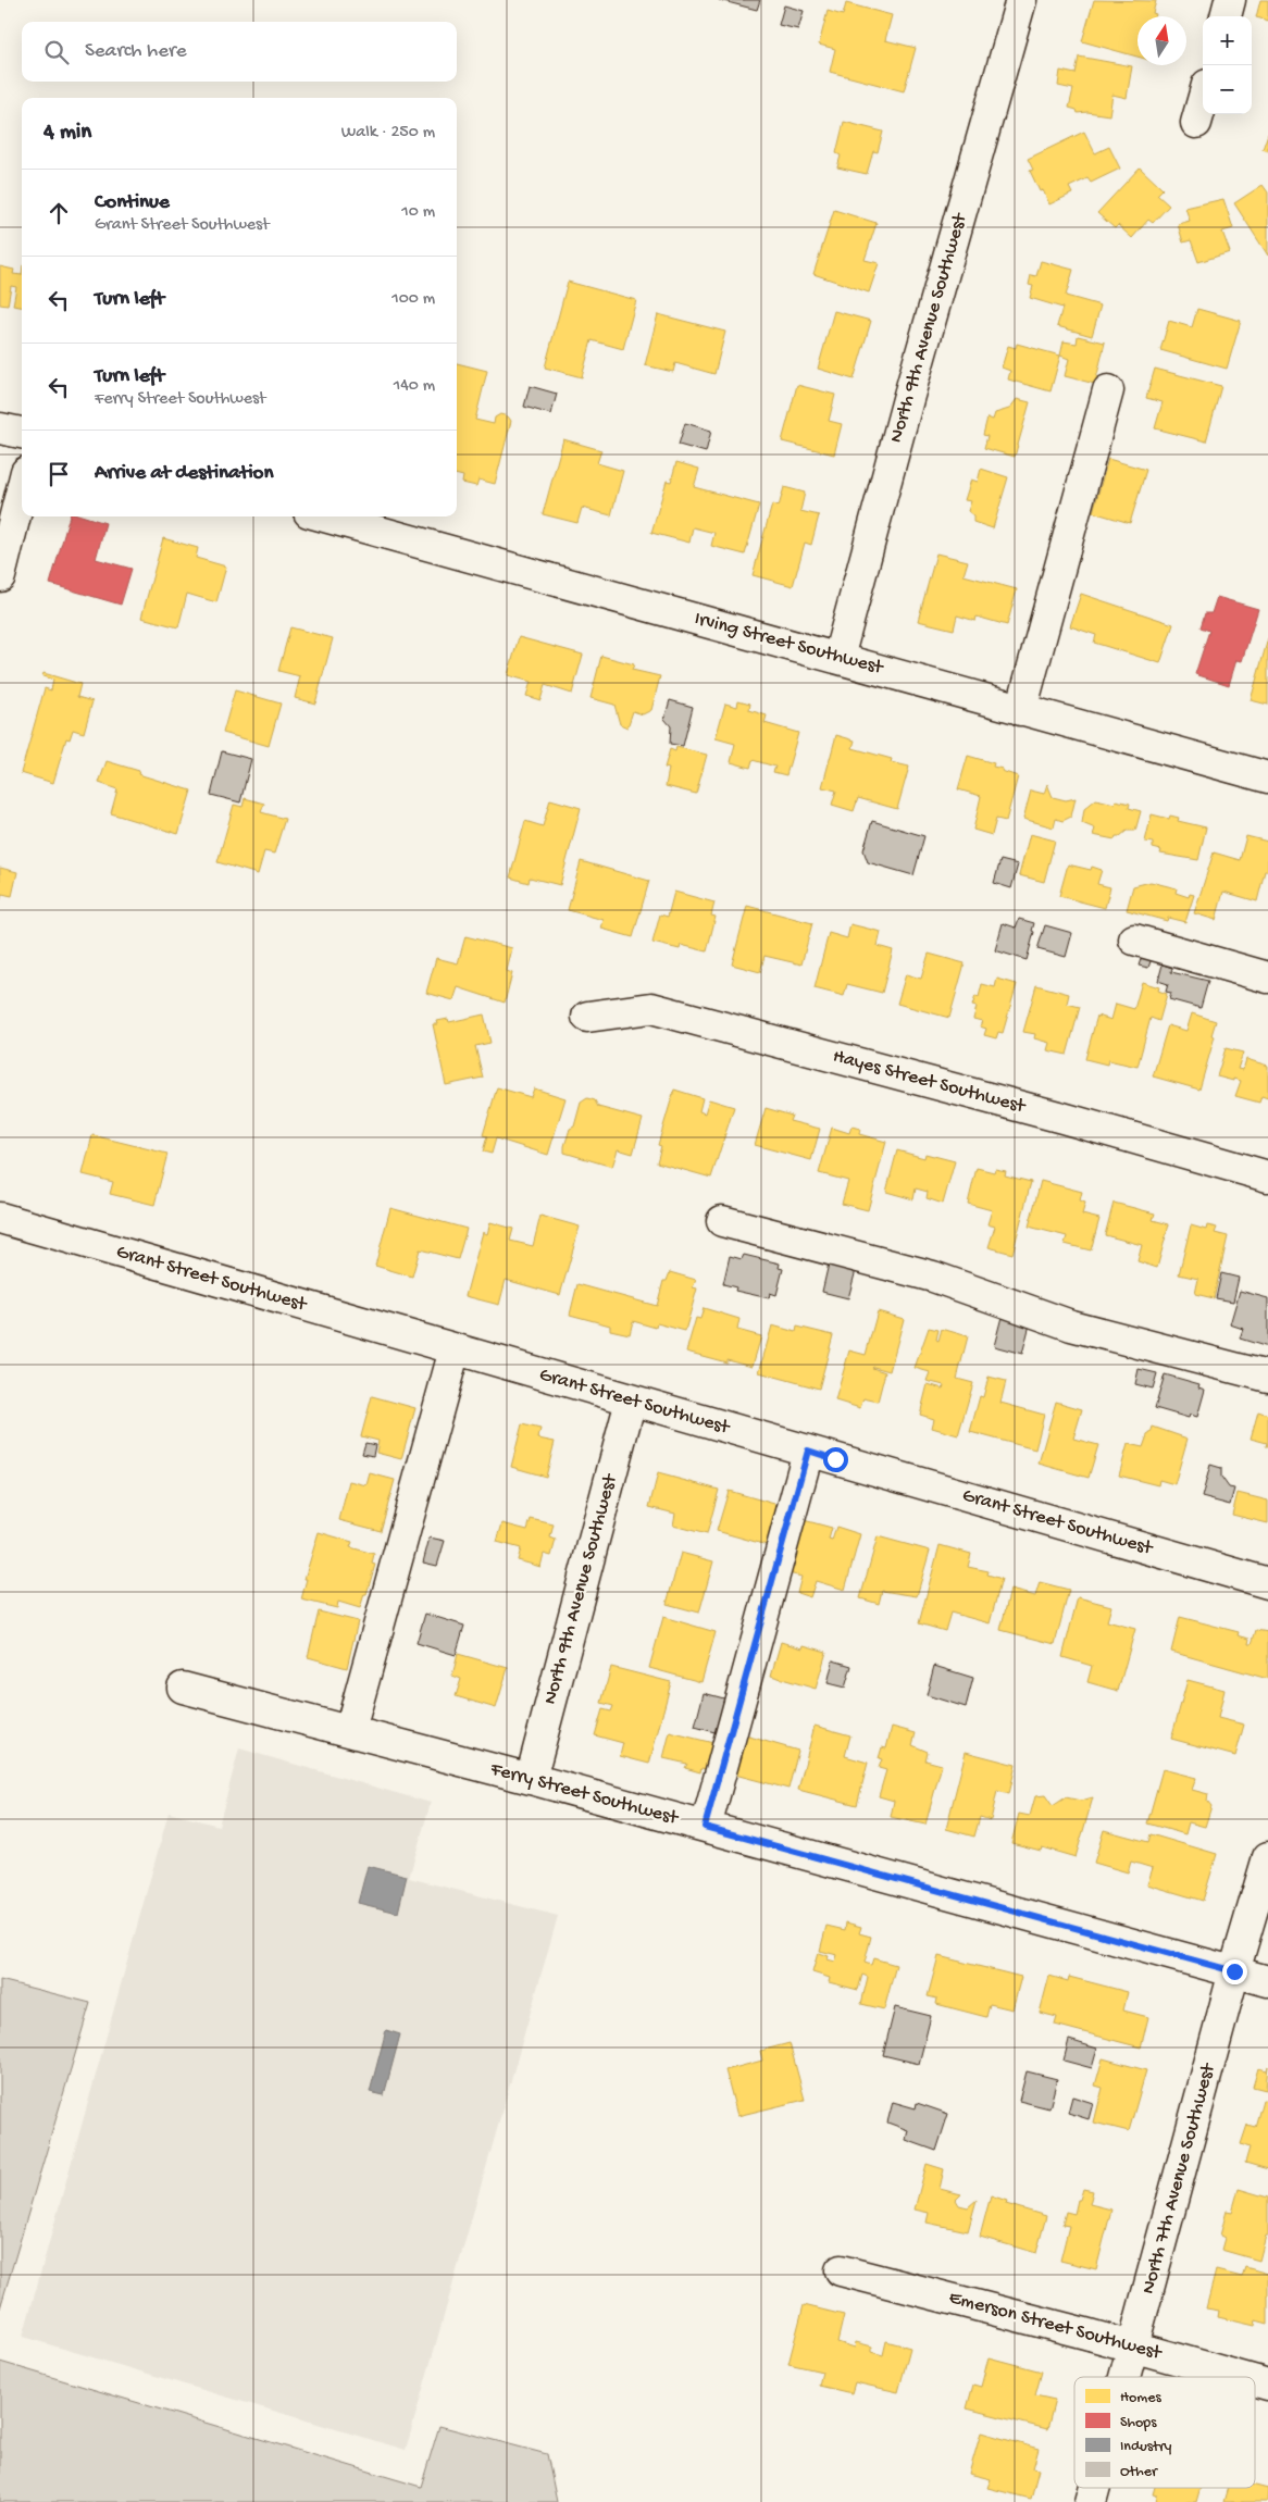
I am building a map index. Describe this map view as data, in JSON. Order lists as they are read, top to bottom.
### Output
{
  "streets": {
    "street": [
      "North 9th Avenue Southwest",
      "Irving Street Southwest",
      "Hayes Street Southwest",
      "Grant Street Southwest",
      "Ferry Street Southwest",
      "North 7th Avenue Southwest",
      "Emerson Street Southwest"
    ]
  },
  "crossings": [
    ["North 9th Avenue Southwest", "Irving Street Southwest"],
    ["North 9th Avenue Southwest", "Grant Street Southwest"],
    ["North 9th Avenue Southwest", "Ferry Street Southwest"],
    ["Ferry Street Southwest", "North 7th Avenue Southwest"],
    ["North 7th Avenue Southwest", "Emerson Street Southwest"]
  ],
  "legend": [
    "Homes",
    "Shops",
    "Industry",
    "Other"
  ],
  "north": "top",
  "page": {
    "map_buttons": ["+", "−"],
    "search": "Search here",
    "heading": ["4 min", "Walk · 250 m"],
    "list": [
      ["Continue", "Grant Street Southwest", "10 m"],
      ["Turn left", "100 m"],
      ["Turn left", "Ferry Street Southwest", "140 m"],
      "Arrive at destination"
    ]
  }
}
